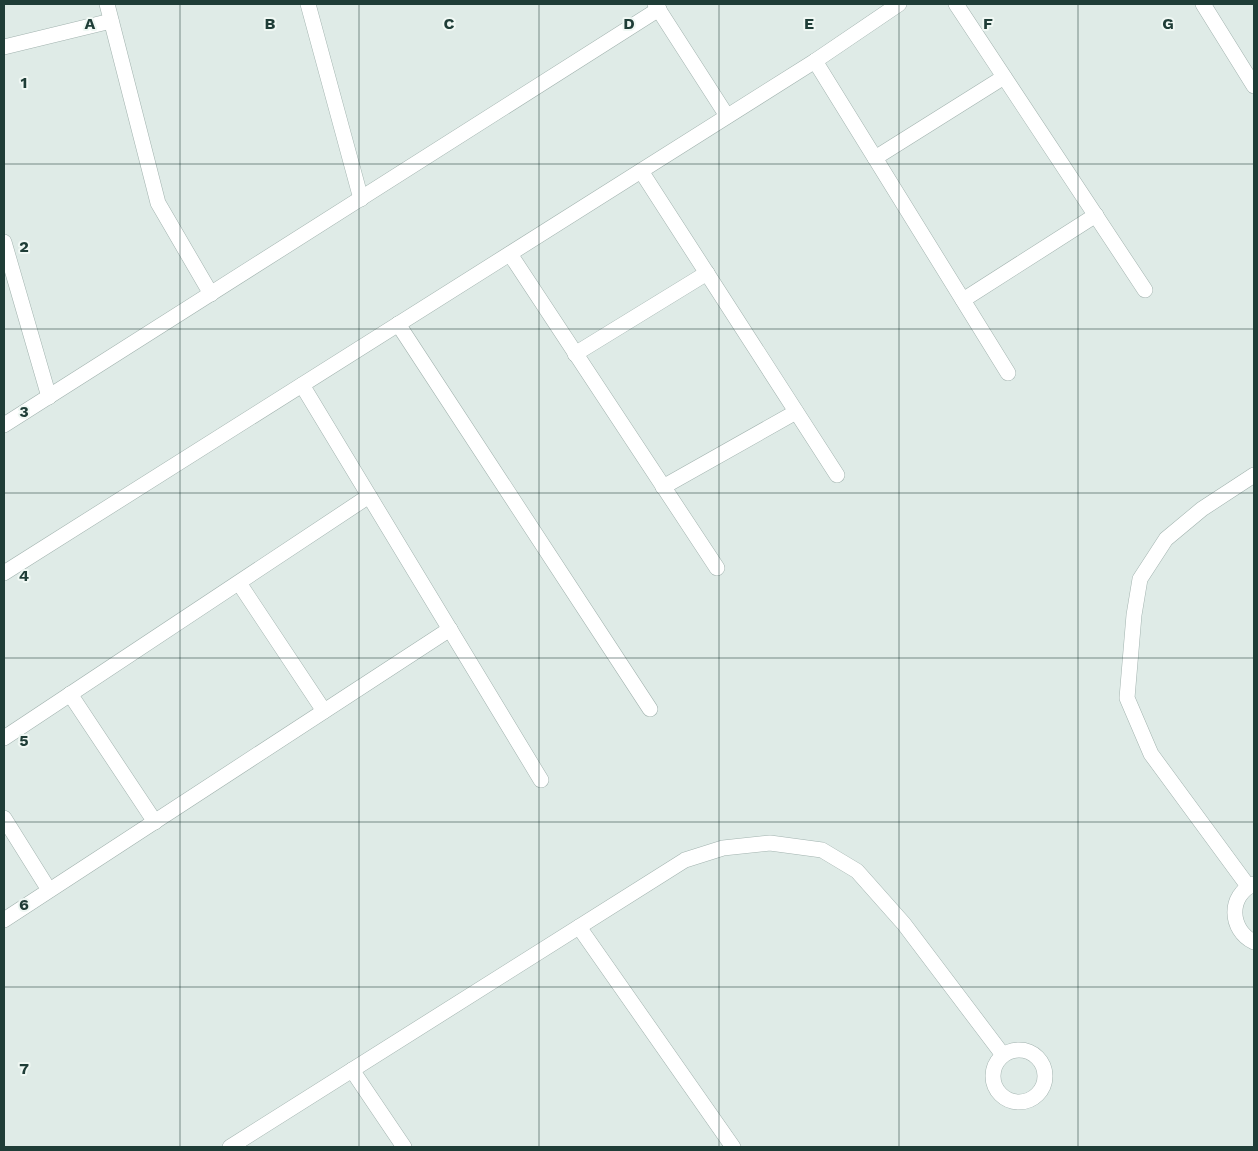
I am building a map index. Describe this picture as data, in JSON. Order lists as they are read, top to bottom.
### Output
{
  "grid": {
    "columns": [
      "A",
      "B",
      "C",
      "D",
      "E",
      "F",
      "G"
    ],
    "rows": [
      "1",
      "2",
      "3",
      "4",
      "5",
      "6",
      "7"
    ]
  }
}
